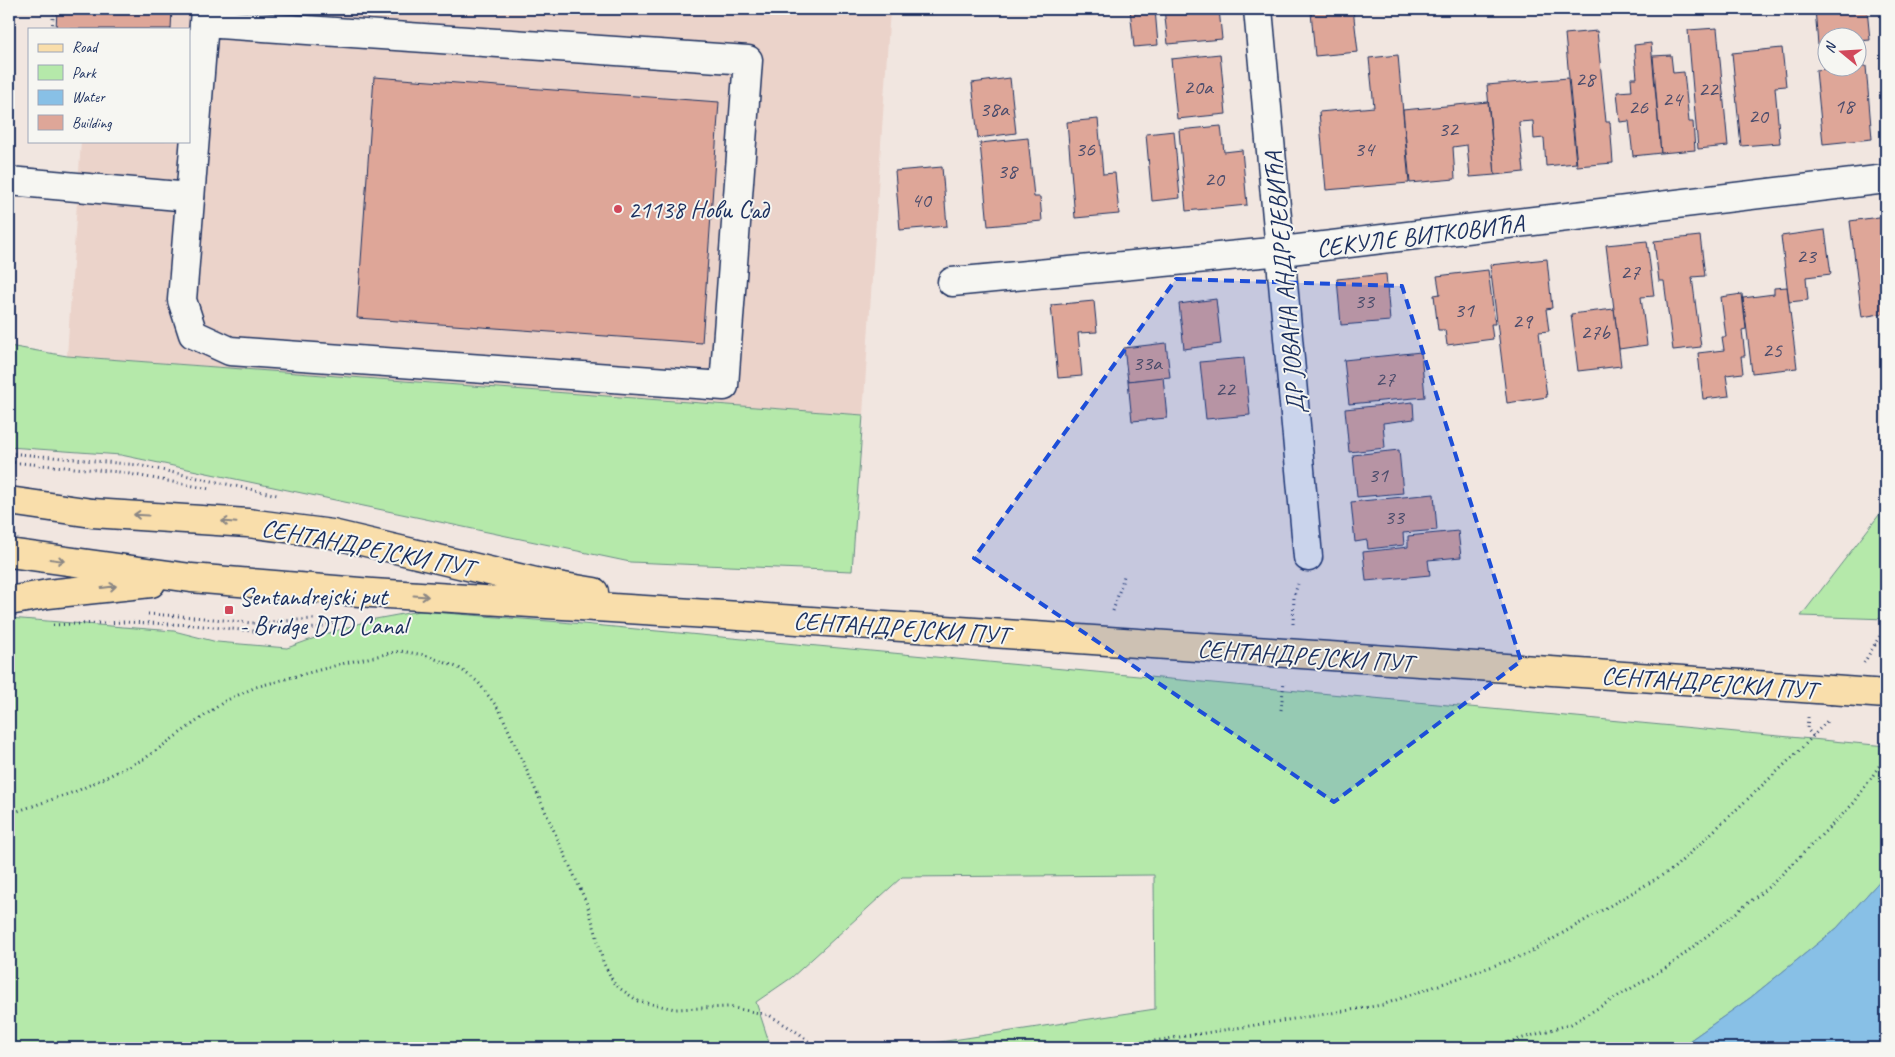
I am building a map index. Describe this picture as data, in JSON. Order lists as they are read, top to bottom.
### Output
{
  "streets": {
    "main road": ["СЕНТАНДРЕЈСКИ ПУТ"],
    "street": ["СЕКУЛЕ ВИТКОВИЋА", "ДР ЈОВАНА АНДРЕЈЕВИЋА"]
  },
  "crossings": [
    ["СЕКУЛЕ ВИТКОВИЋА", "ДР ЈОВАНА АНДРЕЈЕВИЋА"]
  ],
  "places": {
    "other": ["21138 Нови Сад"],
    "transit": ["Sentandrejski put - Bridge DTD Canal"]
  },
  "house_numbers": [
    "28",
    "20a",
    "22",
    "24",
    "18",
    "26",
    "38a",
    "20",
    "32",
    "36",
    "34",
    "38",
    "20",
    "40",
    "23",
    "27",
    "33",
    "31",
    "29",
    "27b",
    "25",
    "33a",
    "27",
    "22",
    "31",
    "33"
  ],
  "legend": [
    "Road",
    "Park",
    "Water",
    "Building"
  ],
  "north": "left"
}
